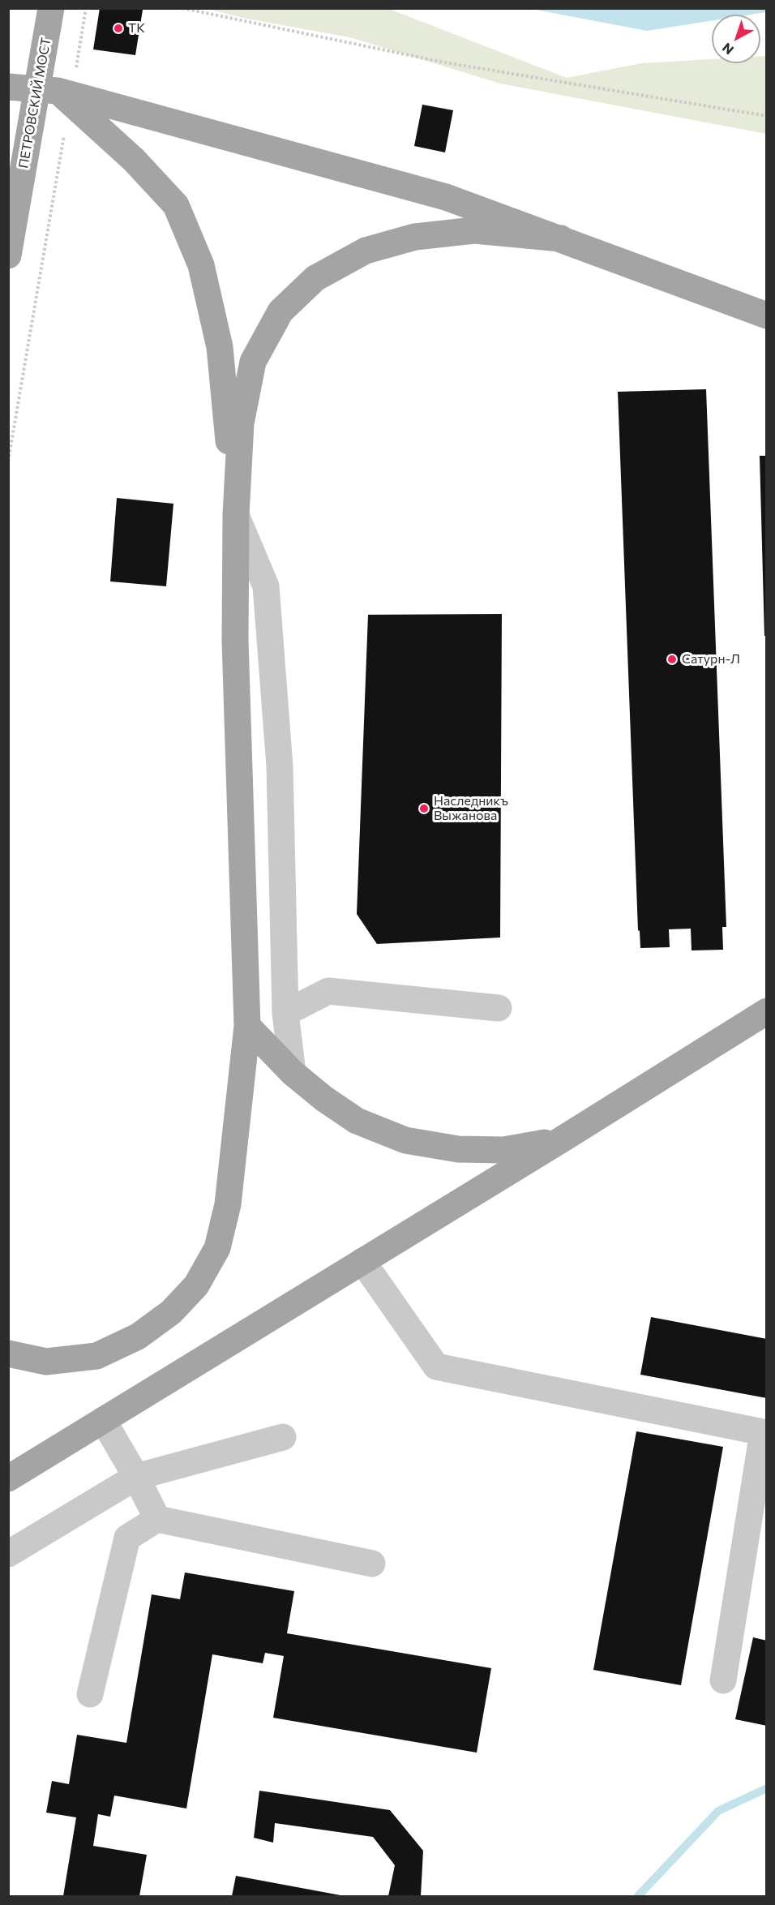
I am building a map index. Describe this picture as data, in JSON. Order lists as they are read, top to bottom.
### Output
{
  "streets": {
    "main road": ["ПЕТРОВСКИЙ МОСТ"]
  },
  "places": ["ТК", "Сатурн-Л", "Наследникъ Выжанова"],
  "north": "bottom left"
}
